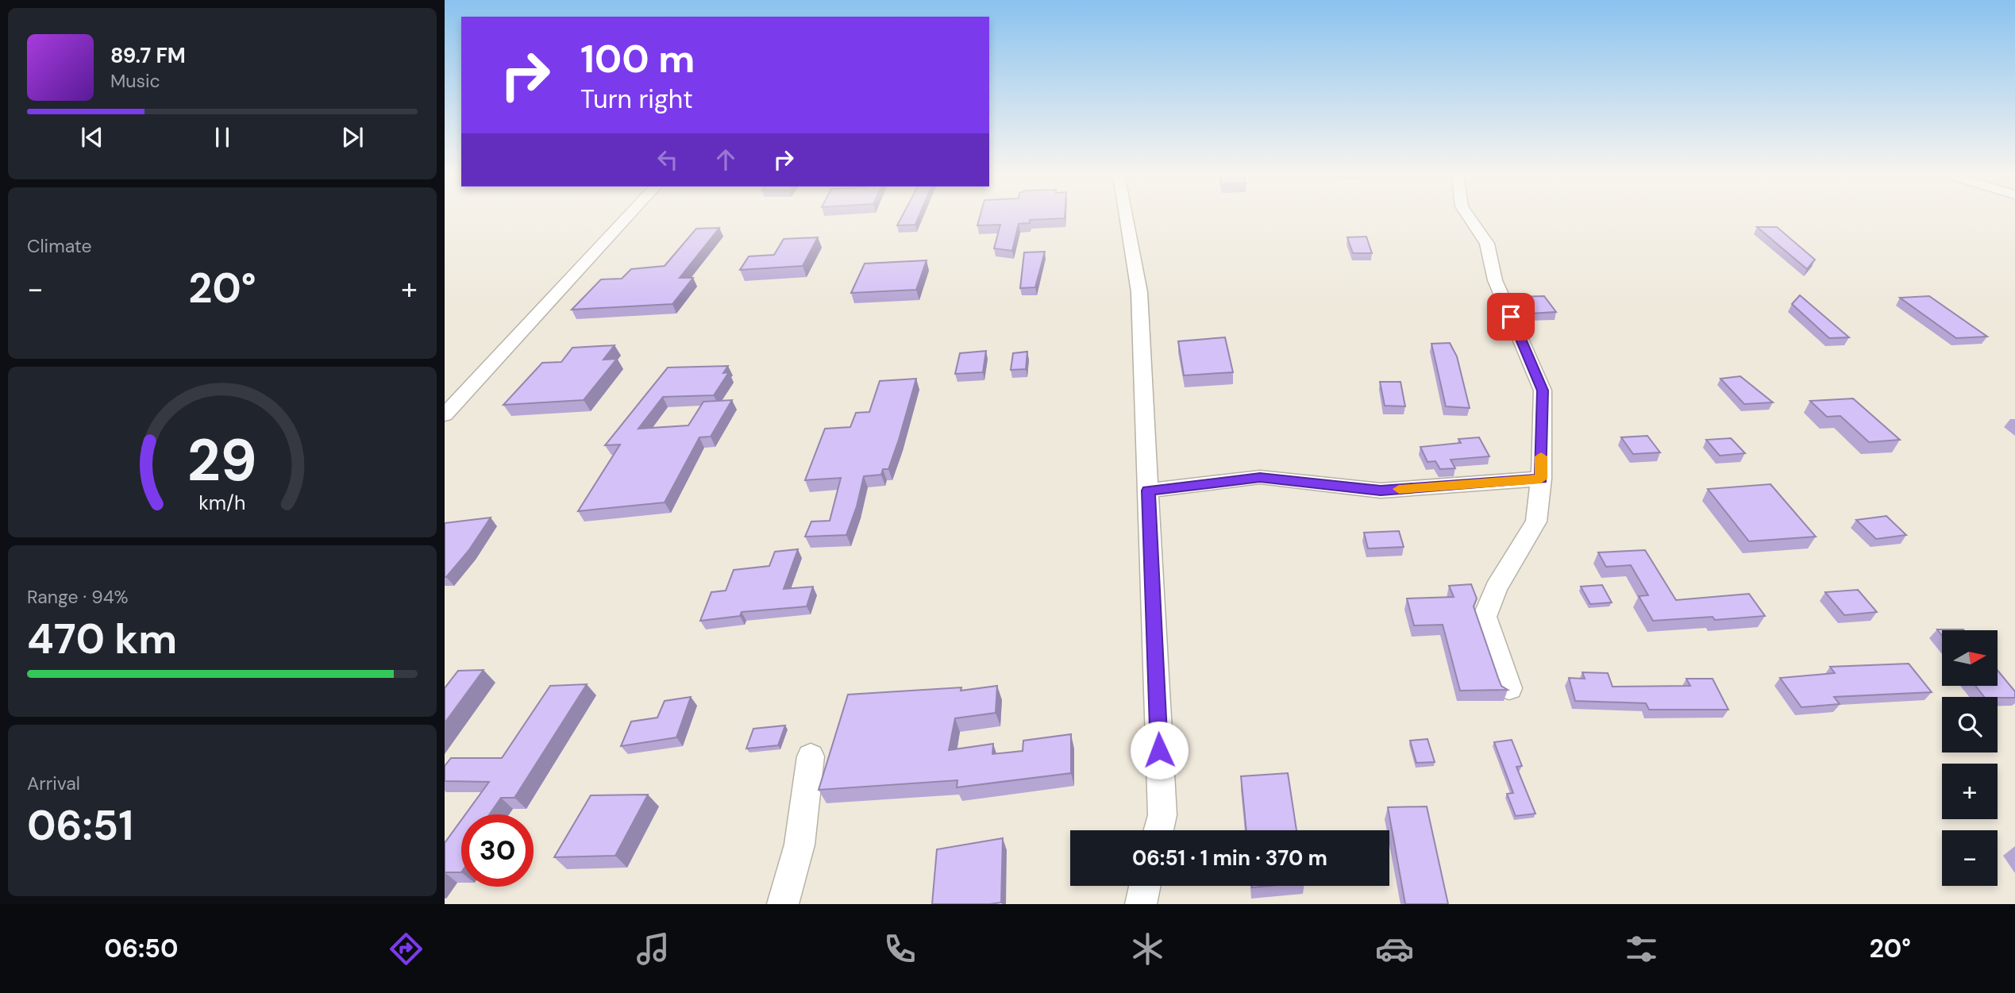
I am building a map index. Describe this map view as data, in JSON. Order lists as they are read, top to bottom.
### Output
{
  "north": "right",
  "page": {
    "turn": ["100 m", "Turn right"],
    "song": ["89.7 FM", "Music"],
    "tile": [
      "Climate",
      ["Range · 94%", "470 km"],
      ["Arrival", "06:51"]
    ],
    "heat": ["−", "20°", "+"],
    "map_buttons": ["+", "−"],
    "limit": "30",
    "trip": "06:51 · 1 min · 370 m",
    "tabs": ["06:50", "20°"],
    "gauge": ["29", "km/h"]
  }
}
